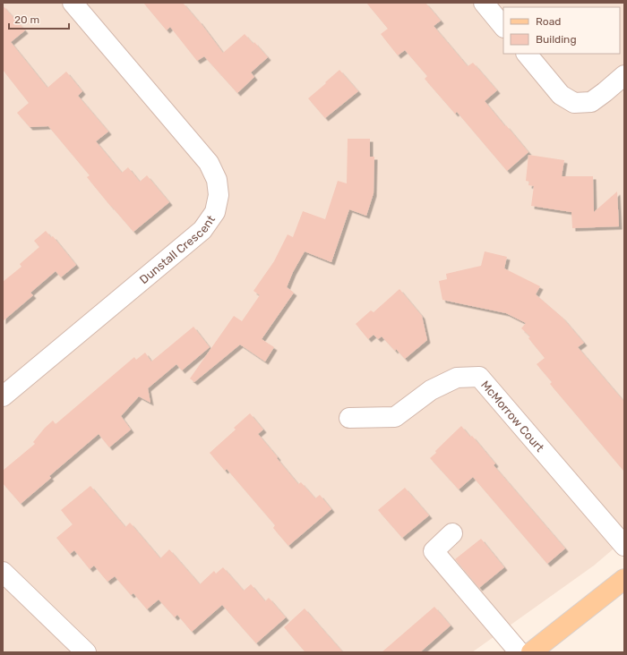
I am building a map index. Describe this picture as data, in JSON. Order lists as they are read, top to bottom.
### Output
{
  "streets": {
    "street": ["Dunstall Crescent", "McMorrow Court"]
  },
  "legend": ["Road", "Building"],
  "scale_bar": "20 m"
}
